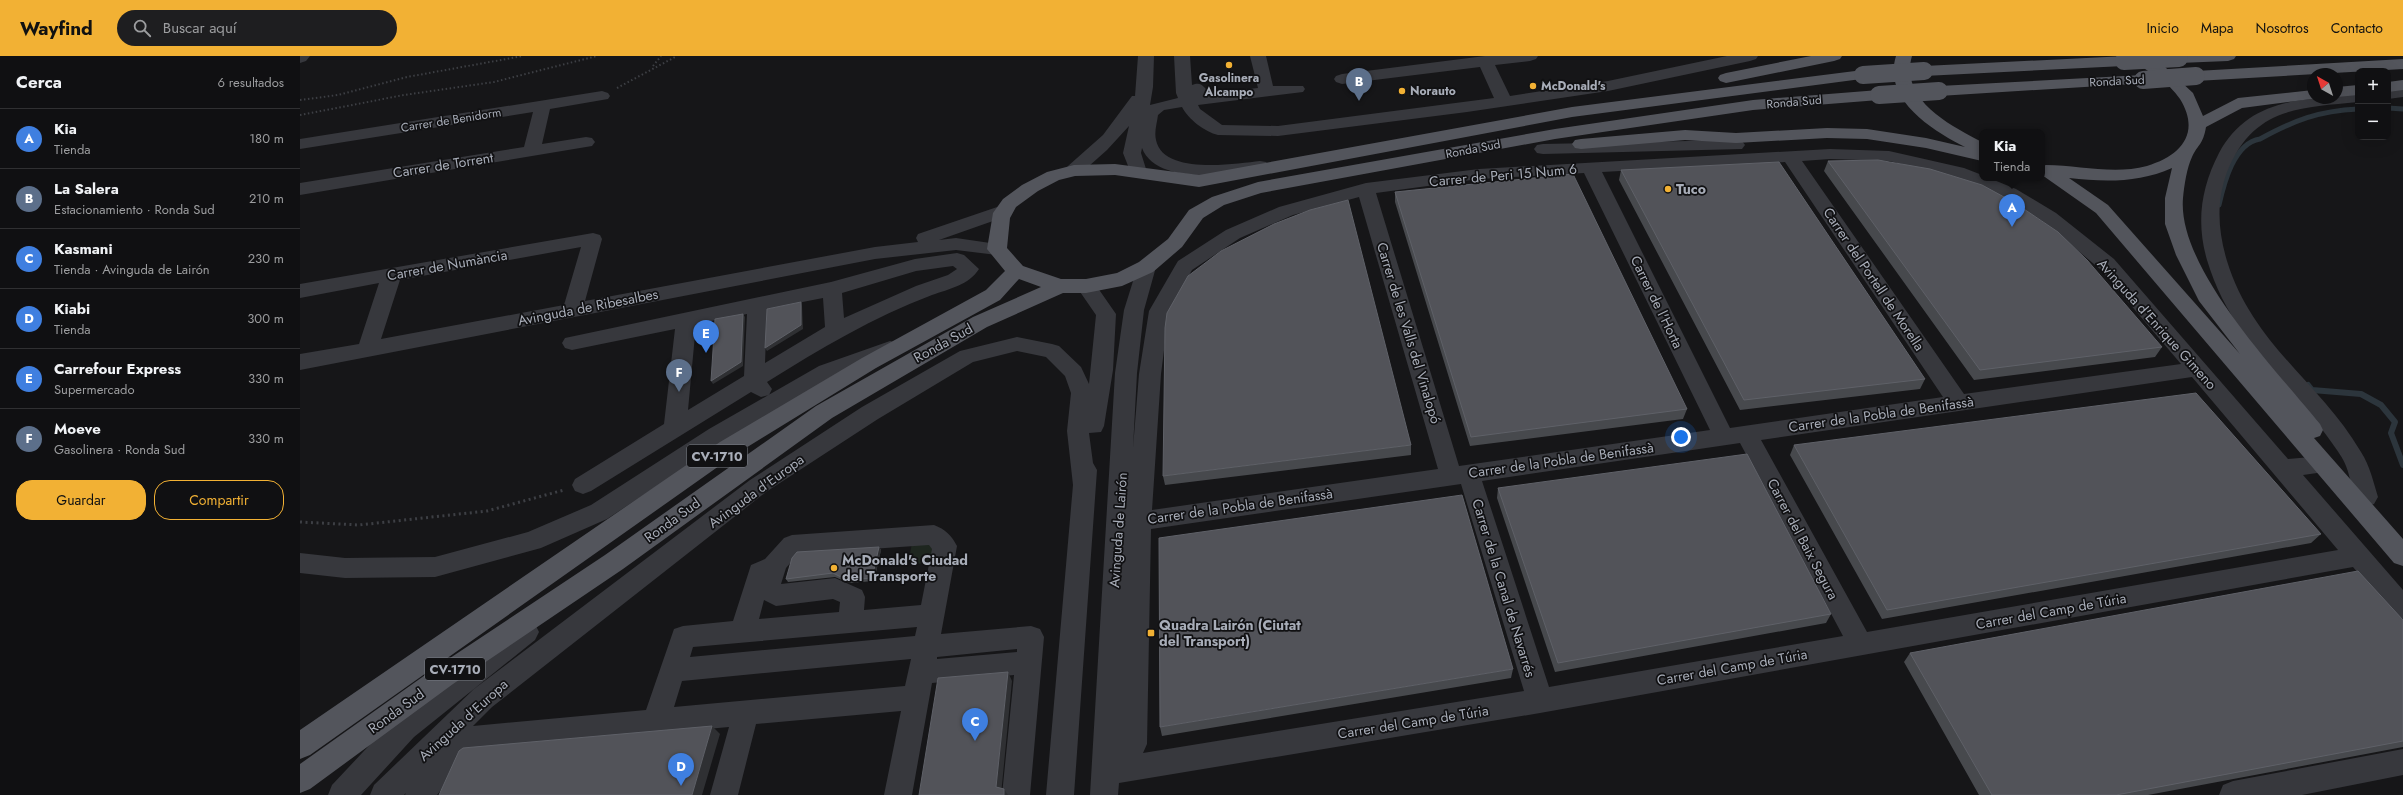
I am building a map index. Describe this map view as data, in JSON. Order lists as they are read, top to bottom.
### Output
{
  "streets": {
    "main road": ["Ronda Sud", "CV-1710"],
    "street": [
      "Carrer de Benidorm",
      "Carrer de Torrent",
      "Carrer de Peri 15 Num 6",
      "Carrer de Numància",
      "Carrer del Portell de Morella",
      "Carrer de l'Horta",
      "Avinguda de Ribesalbes",
      "Avinguda d'Enrique Gimeno",
      "Carrer de les Valls del Vinalopó",
      "Carrer de la Pobla de Benifassà",
      "Avinguda d'Europa",
      "Avinguda de Lairón",
      "Carrer del Baix Segura",
      "Carrer de la Canal de Navarrés",
      "Carrer del Camp de Túria"
    ]
  },
  "crossings": [
    ["Ronda Sud", "Avinguda de Ribesalbes"],
    ["Ronda Sud", "Avinguda de Lairón"],
    ["Carrer de Peri 15 Num 6", "Carrer del Portell de Morella"],
    ["Carrer de Peri 15 Num 6", "Carrer de l'Horta"],
    ["Carrer de Peri 15 Num 6", "Avinguda d'Enrique Gimeno"],
    ["Carrer de Peri 15 Num 6", "Carrer de les Valls del Vinalopó"],
    ["Carrer de Peri 15 Num 6", "Avinguda de Lairón"],
    ["Carrer de Numància", "Avinguda de Ribesalbes"],
    ["Carrer del Portell de Morella", "Avinguda d'Enrique Gimeno"],
    ["Carrer del Portell de Morella", "Carrer de la Pobla de Benifassà"],
    ["Carrer de l'Horta", "Carrer de la Pobla de Benifassà"],
    ["Carrer de l'Horta", "Carrer del Baix Segura"],
    ["Avinguda d'Enrique Gimeno", "Carrer de la Pobla de Benifassà"],
    ["Avinguda d'Enrique Gimeno", "Carrer del Camp de Túria"],
    ["Carrer de les Valls del Vinalopó", "Carrer de la Pobla de Benifassà"],
    ["Carrer de les Valls del Vinalopó", "Carrer de la Canal de Navarrés"],
    ["Carrer de la Pobla de Benifassà", "Avinguda de Lairón"],
    ["Carrer de la Pobla de Benifassà", "Carrer del Baix Segura"],
    ["Carrer de la Pobla de Benifassà", "Carrer de la Canal de Navarrés"],
    ["Avinguda de Lairón", "Carrer del Camp de Túria"],
    ["Carrer del Baix Segura", "Carrer del Camp de Túria"],
    ["Carrer de la Canal de Navarrés", "Carrer del Camp de Túria"]
  ],
  "places": {
    "other": [
      "Gasolinera Alcampo",
      "McDonald's",
      "Norauto",
      "Tuco",
      "McDonald's Ciudad del Transporte"
    ],
    "transit": ["Quadra Lairón (Ciutat del Transport)"]
  },
  "north": "top left",
  "page": {
    "header": "Wayfind",
    "search": "Buscar aquí",
    "nav": [
      "Inicio",
      "Mapa",
      "Nosotros",
      "Contacto"
    ],
    "heading": ["Cerca", "6 resultados"],
    "map_buttons": ["+", "−"],
    "pins": [
      "B",
      "A",
      "E",
      "F",
      "C",
      "D"
    ],
    "list": [
      {
        "mark": "A",
        "name": "Kia",
        "note": "Tienda",
        "value": "180 m"
      },
      {
        "mark": "B",
        "name": "La Salera",
        "note": "Estacionamiento · Ronda Sud",
        "value": "210 m"
      },
      {
        "mark": "C",
        "name": "Kasmani",
        "note": "Tienda · Avinguda de Lairón",
        "value": "230 m"
      },
      {
        "mark": "D",
        "name": "Kiabi",
        "note": "Tienda",
        "value": "300 m"
      },
      {
        "mark": "E",
        "name": "Carrefour Express",
        "note": "Supermercado",
        "value": "330 m"
      },
      {
        "mark": "F",
        "name": "Moeve",
        "note": "Gasolinera · Ronda Sud",
        "value": "330 m"
      }
    ],
    "popup": ["Kia", "Tienda"],
    "buttons": ["Guardar", "Compartir"]
  }
}
